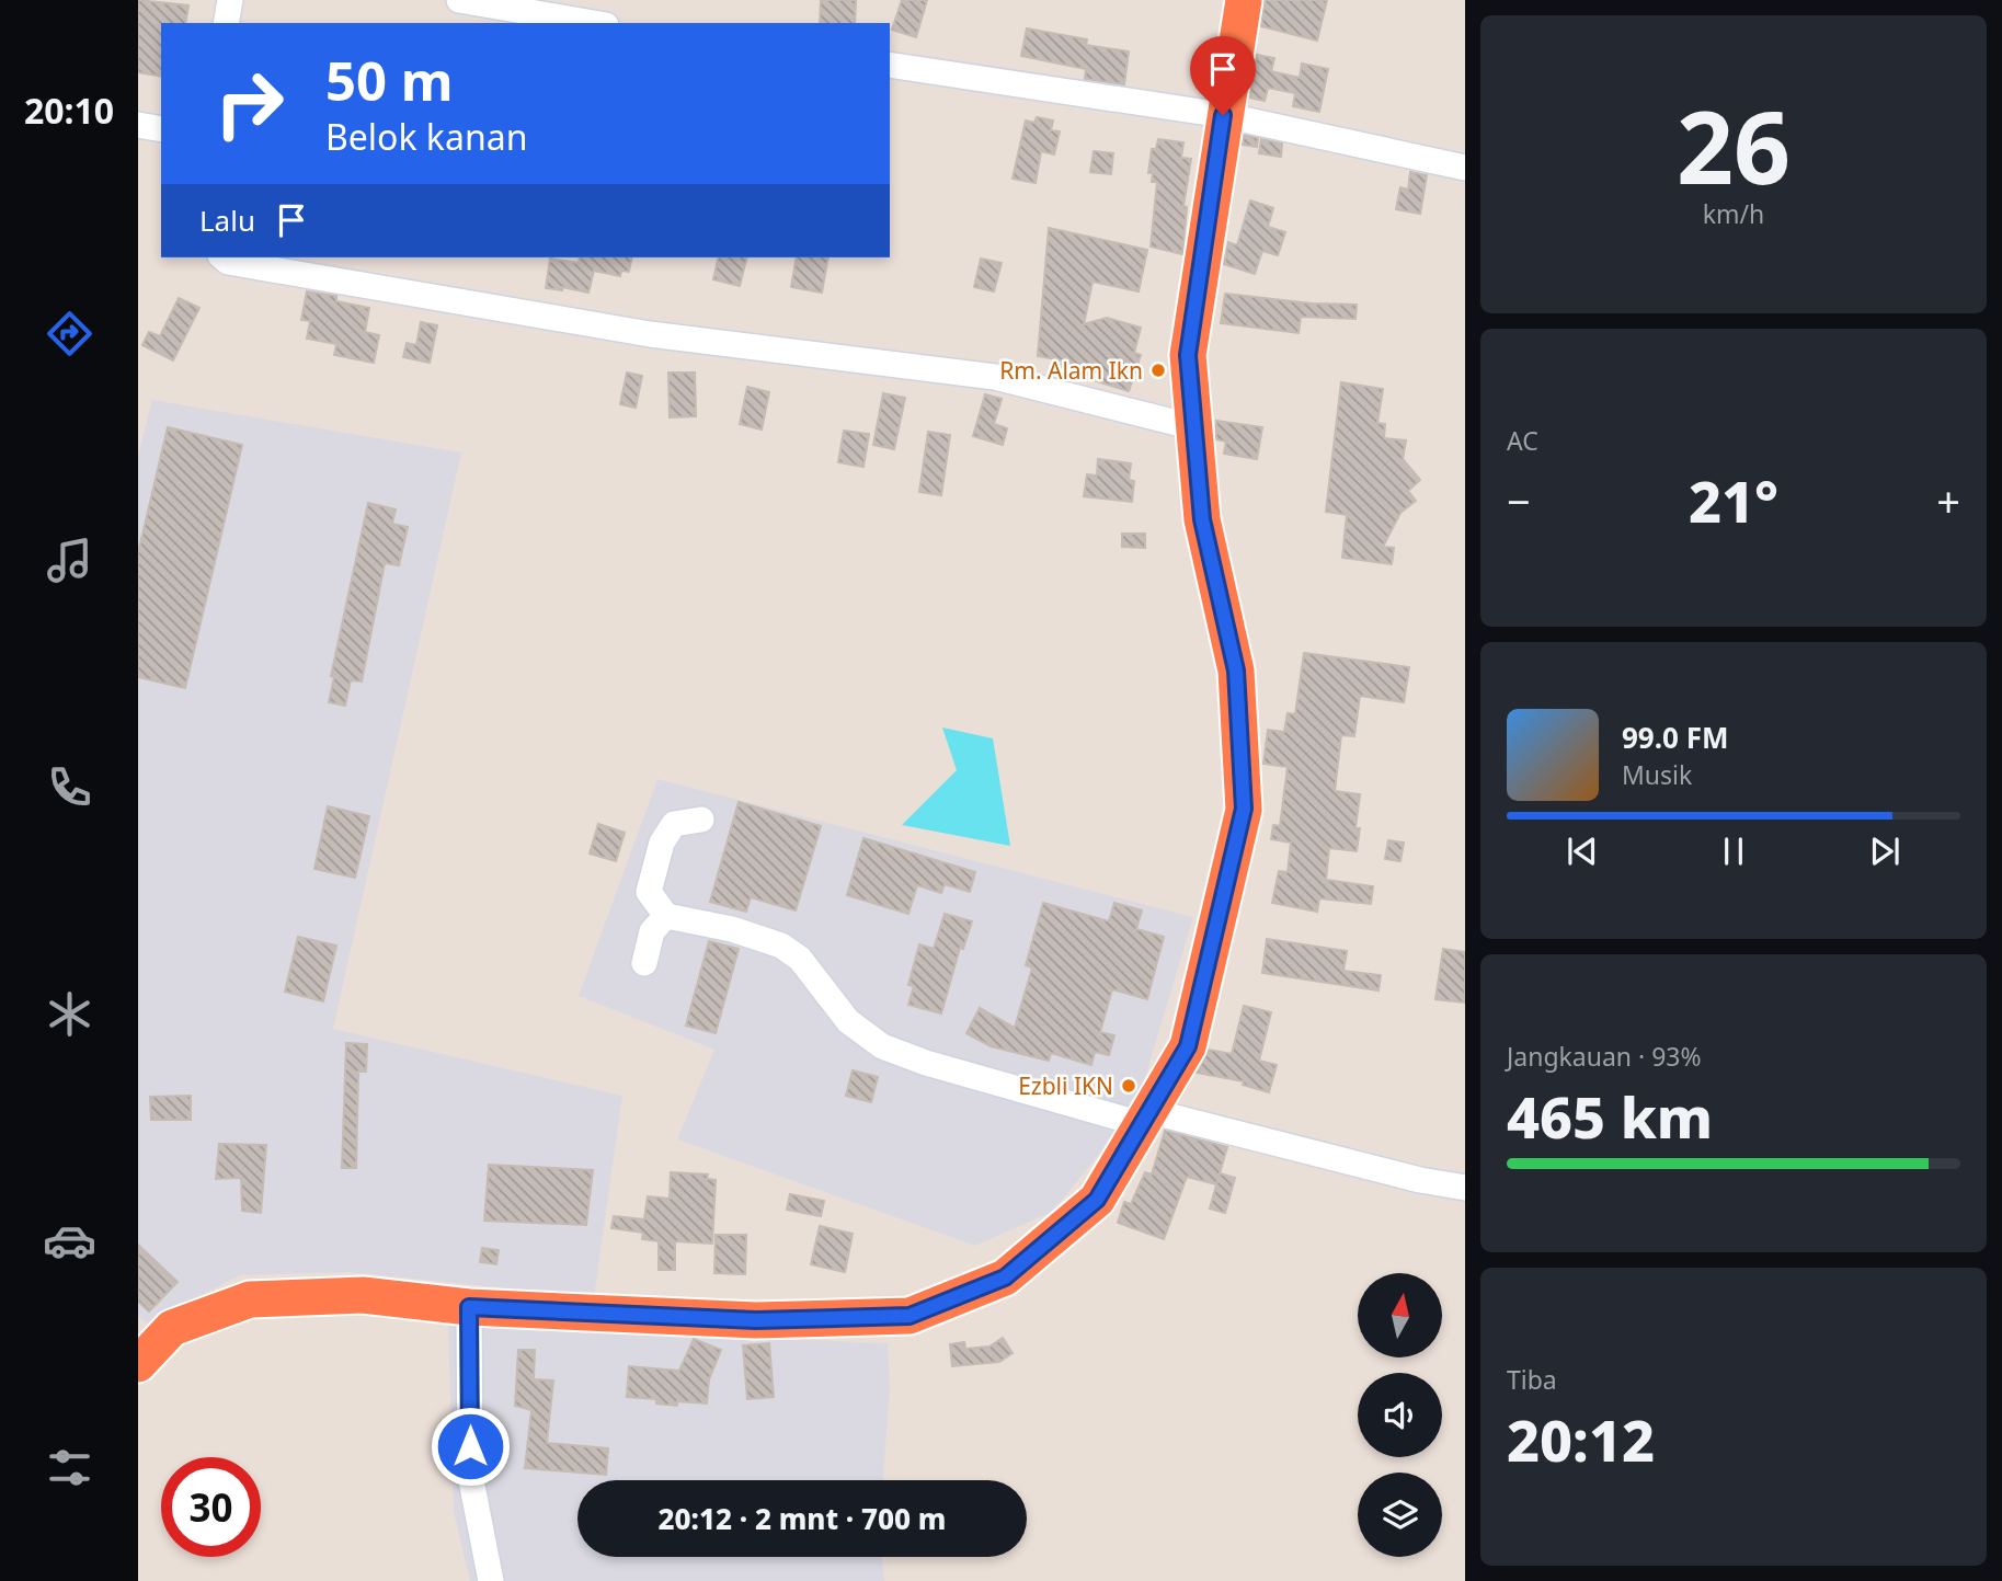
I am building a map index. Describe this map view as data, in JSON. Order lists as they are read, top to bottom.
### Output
{
  "places": ["Rm. Alam Ikn", "Ezbli IKN"],
  "north": "top",
  "page": {
    "tabs": "20:10",
    "tile": [
      ["26", "km/h"],
      "AC",
      ["Jangkauan · 93%", "465 km"],
      ["Tiba", "20:12"]
    ],
    "turn": ["50 m", "Belok kanan"],
    "then": "Lalu",
    "heat": ["−", "21°", "+"],
    "song": ["99.0 FM", "Musik"],
    "limit": "30",
    "trip": "20:12 · 2 mnt · 700 m"
  }
}
